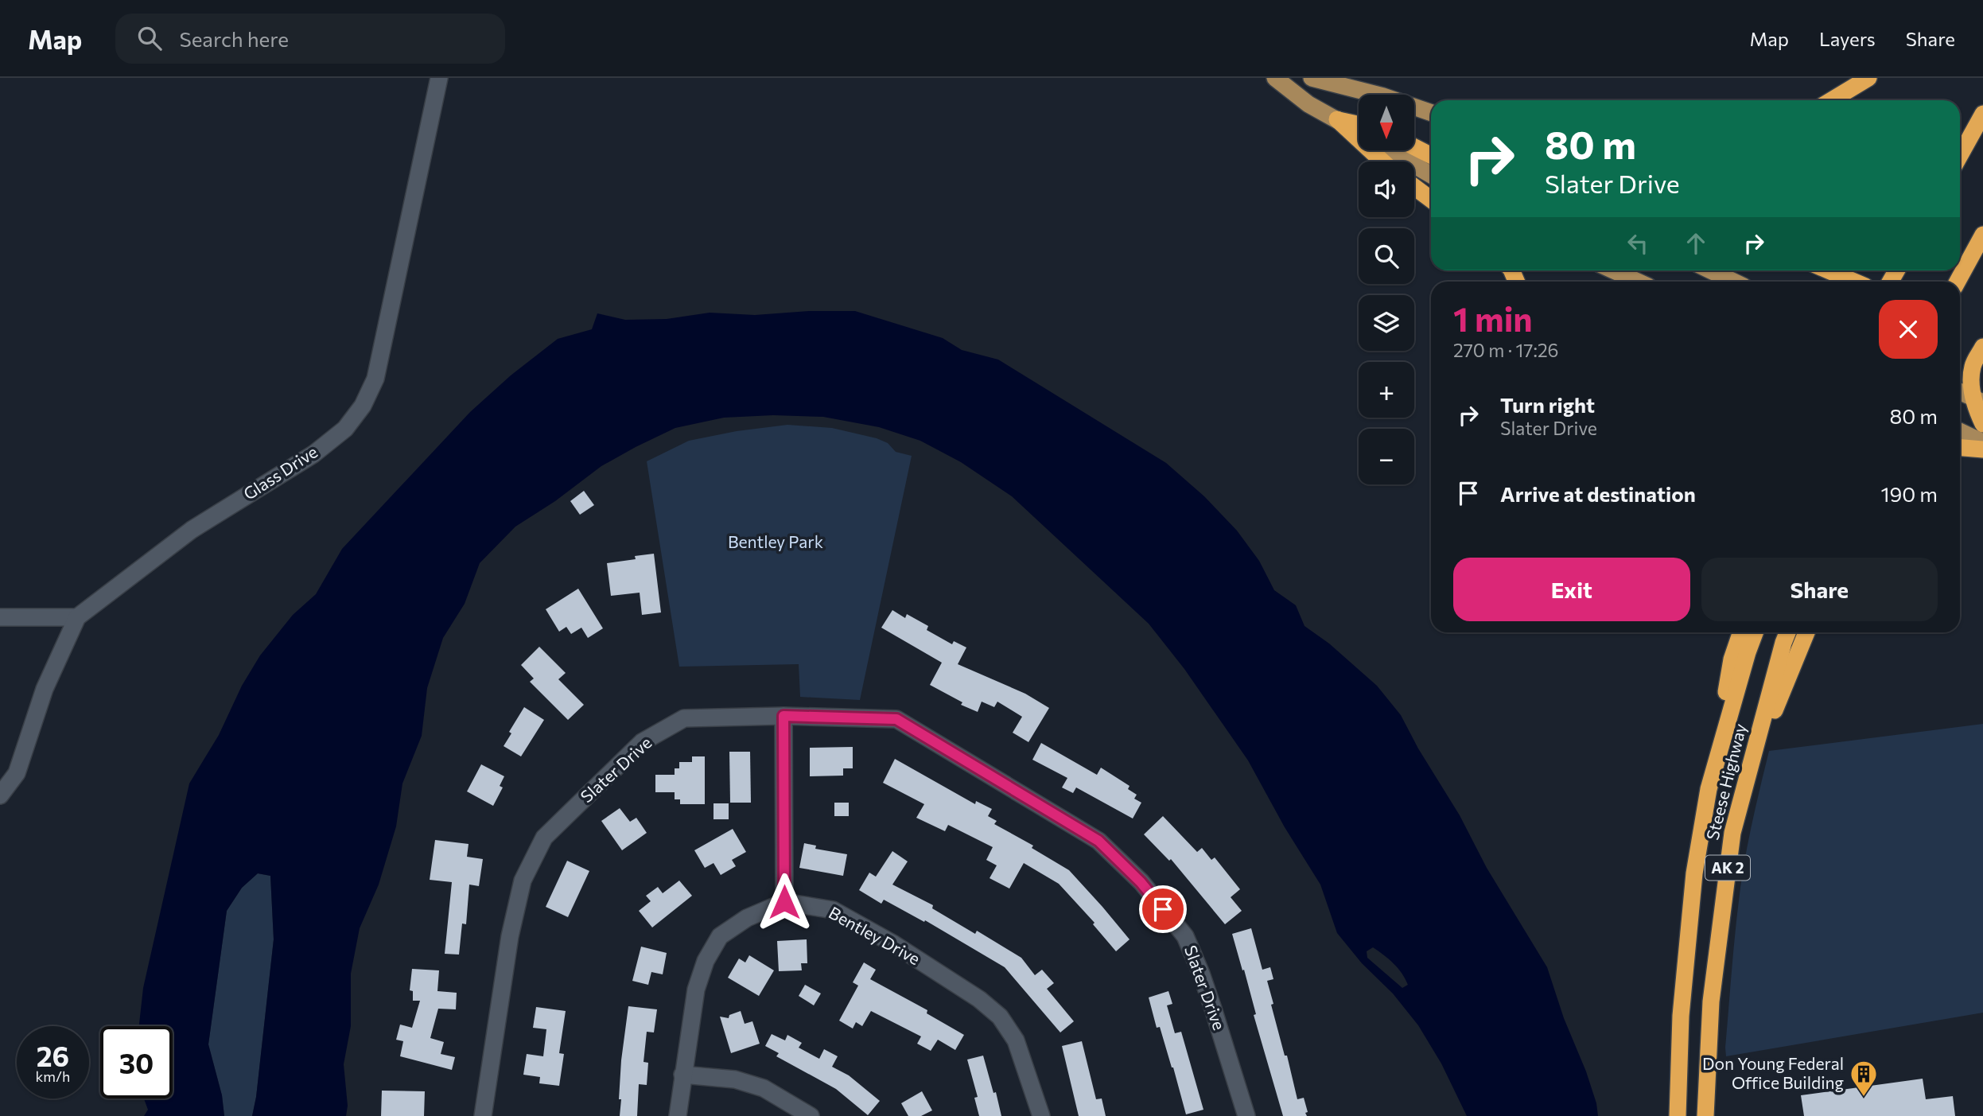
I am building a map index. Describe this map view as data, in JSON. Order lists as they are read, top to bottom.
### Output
{
  "streets": {
    "highway": ["Steese Highway", "AK 2"],
    "street": ["Glass Drive", "Slater Drive", "Bentley Drive"]
  },
  "parks": ["Bentley Park"],
  "places": {
    "building": ["Don Young Federal Office Building"]
  },
  "north": "bottom",
  "page": {
    "header": "Map",
    "search": "Search here",
    "nav": ["Map", "Layers", "Share"],
    "map_buttons": ["+", "−"],
    "turn": ["80 m", "Slater Drive"],
    "heading": ["1 min", "270 m · 17:26"],
    "list": [
      {
        "name": "Turn right",
        "note": "Slater Drive",
        "value": "80 m"
      },
      {
        "name": "Arrive at destination",
        "value": "190 m"
      }
    ],
    "buttons": ["Exit", "Share"],
    "speed": "26 km/h",
    "limit": "30"
  }
}
